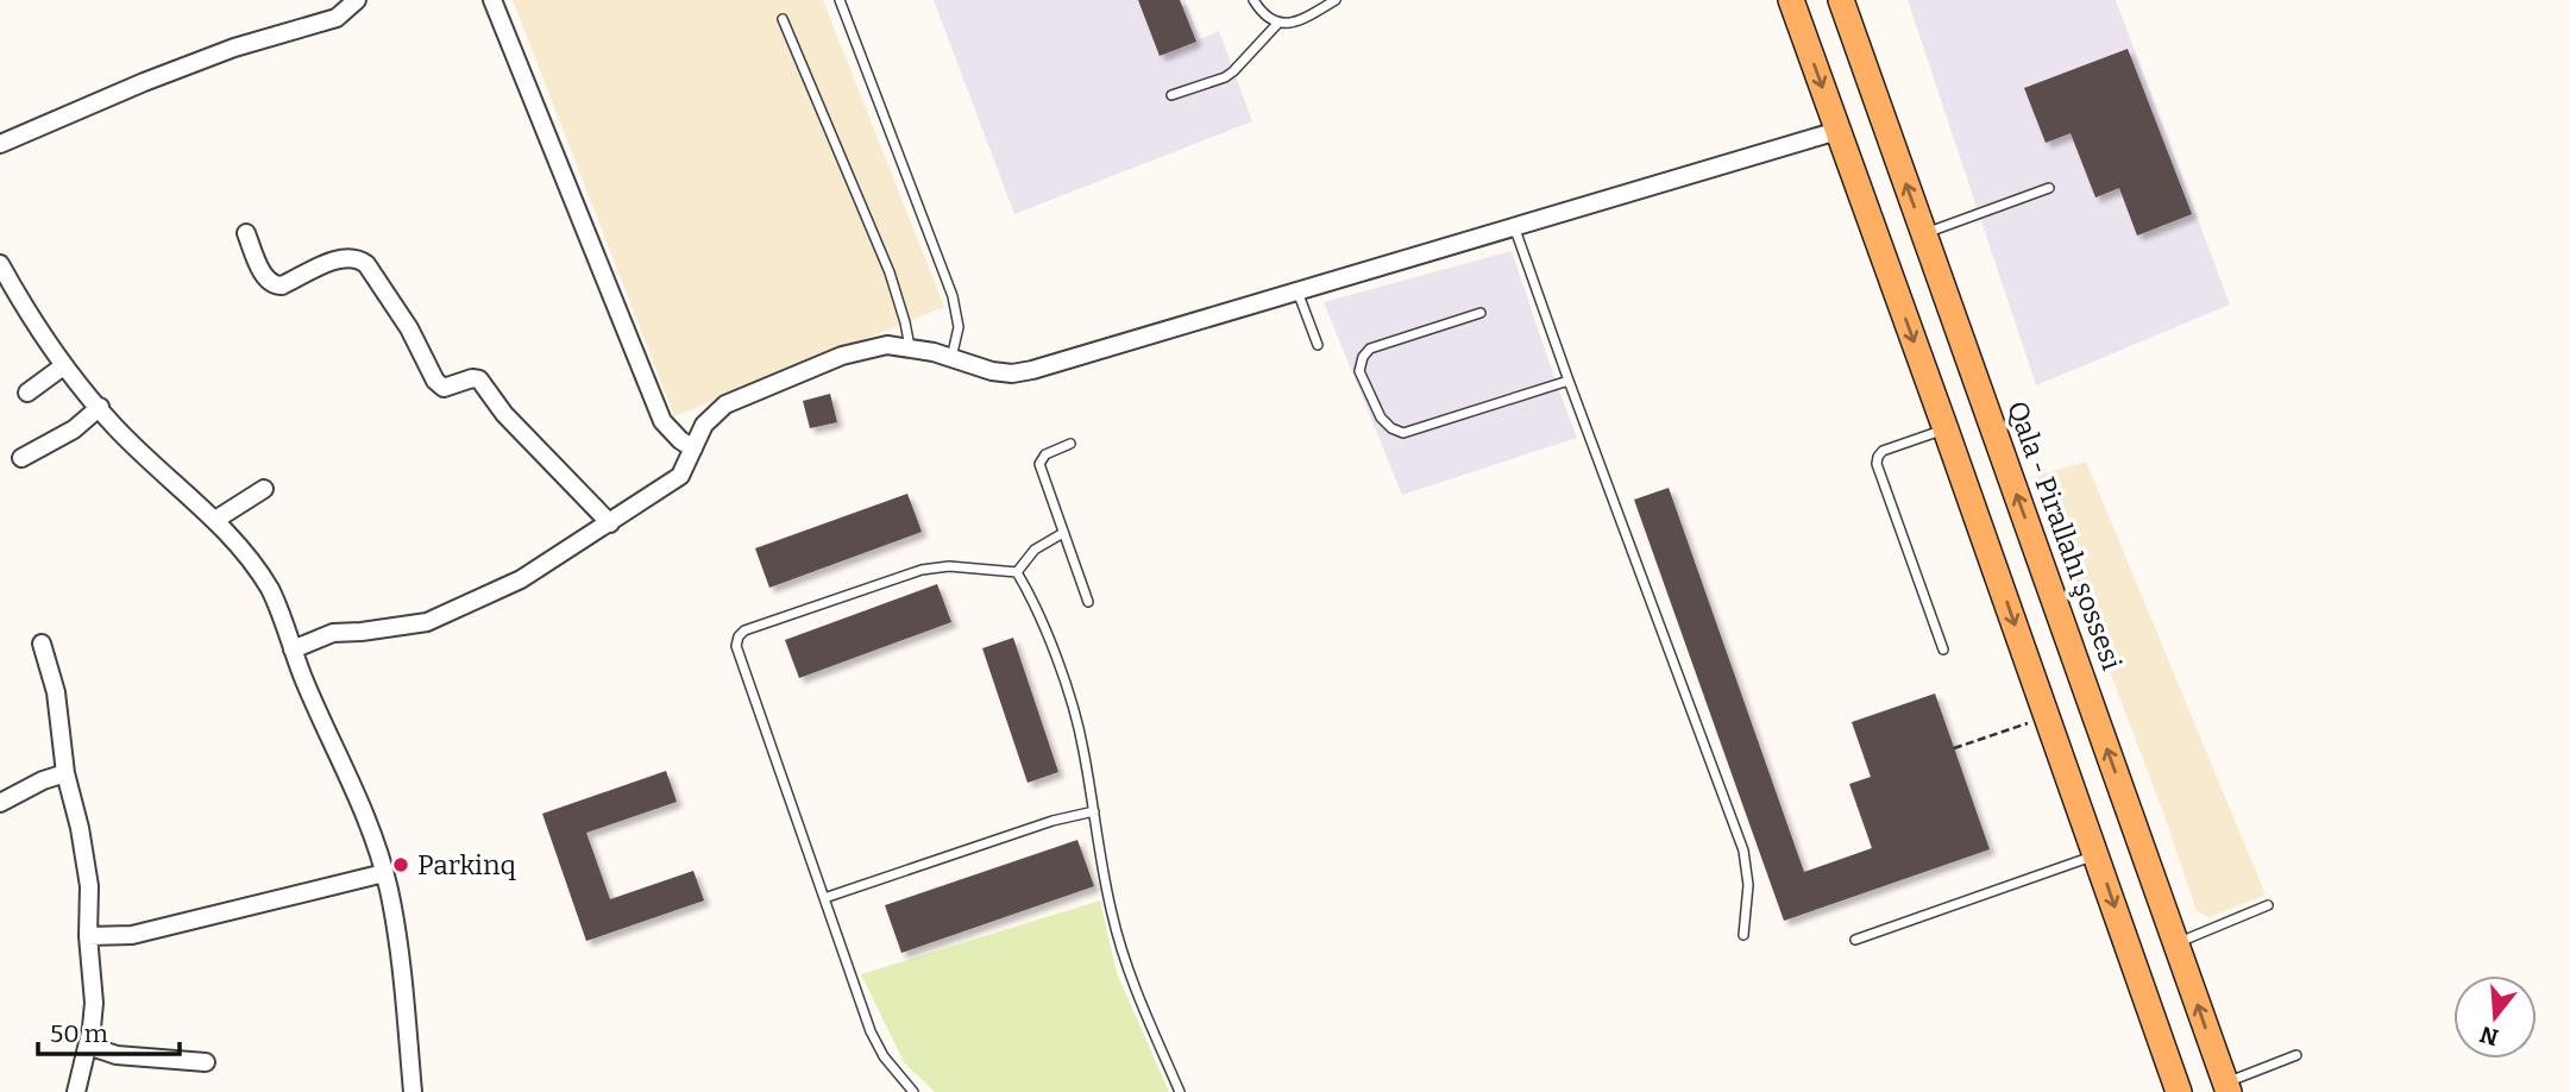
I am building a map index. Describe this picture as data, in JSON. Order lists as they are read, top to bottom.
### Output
{
  "streets": {
    "main road": ["Qala - Pirallahı şossesi"]
  },
  "places": ["Parkinq"],
  "scale_bar": "50 m",
  "north": "bottom"
}
